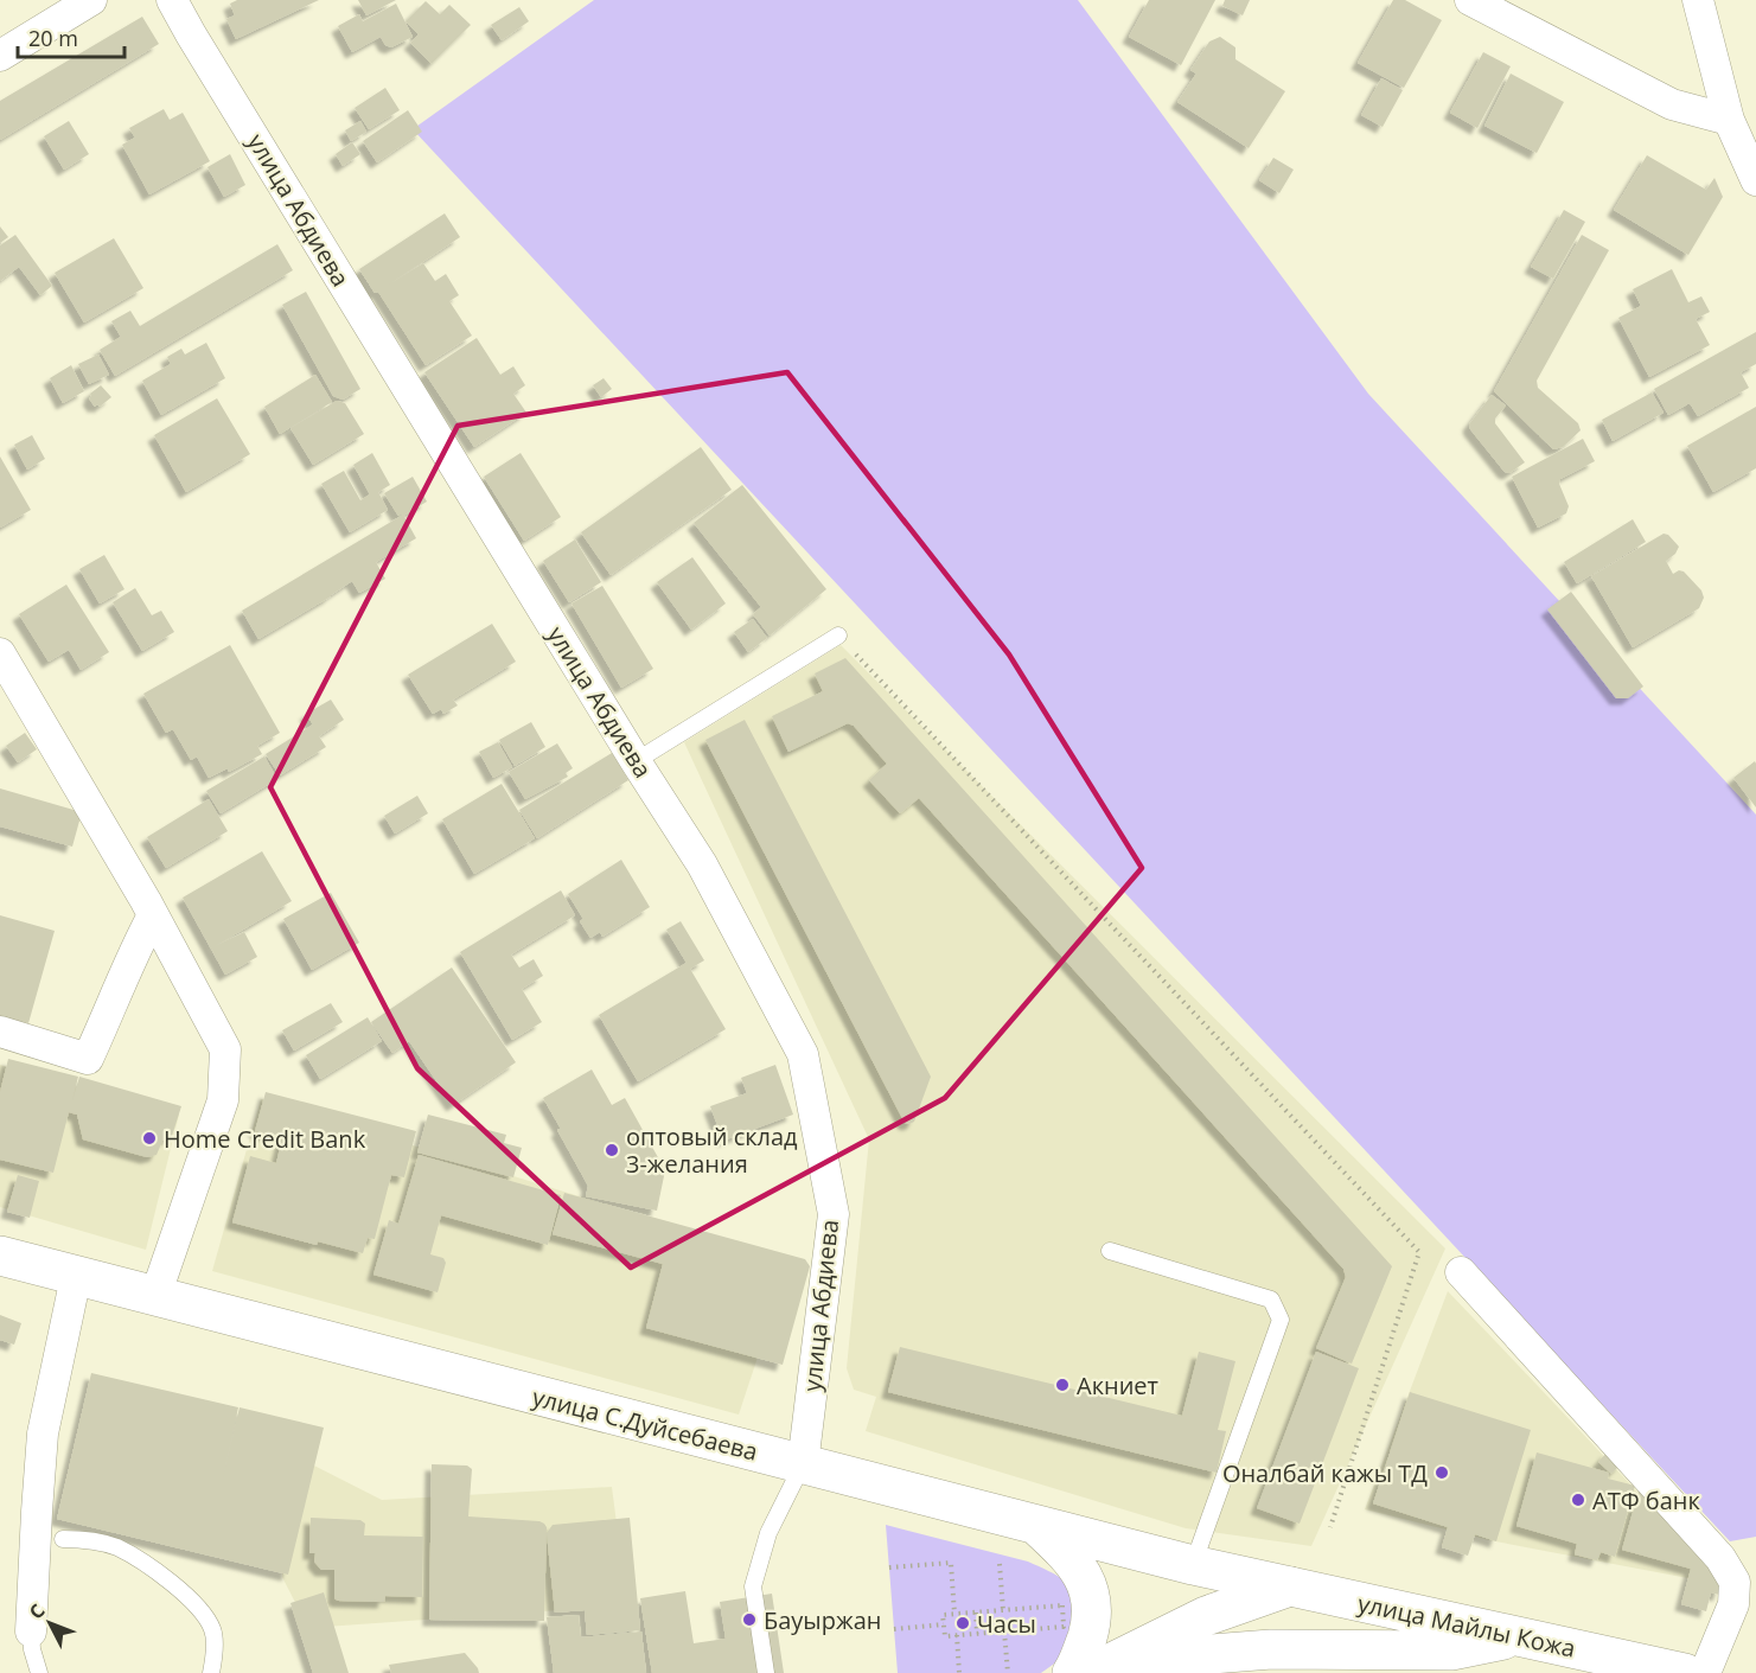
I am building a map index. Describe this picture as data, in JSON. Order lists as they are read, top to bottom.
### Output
{
  "streets": {
    "main road": ["улица С.Дуйсебаева", "улица Майлы Кожа"],
    "street": ["улица Абдиева"]
  },
  "crossings": [
    ["улица Абдиева", "улица С.Дуйсебаева"],
    ["улица С.Дуйсебаева", "улица Майлы Кожа"]
  ],
  "places": [
    "Home Credit Bank",
    "оптовый склад 3-желания",
    "Акниет",
    "Оналбай кажы ТД",
    "АТФ банк",
    "Бауыржан",
    "Часы"
  ],
  "scale_bar": "20 m",
  "north": "top left"
}
